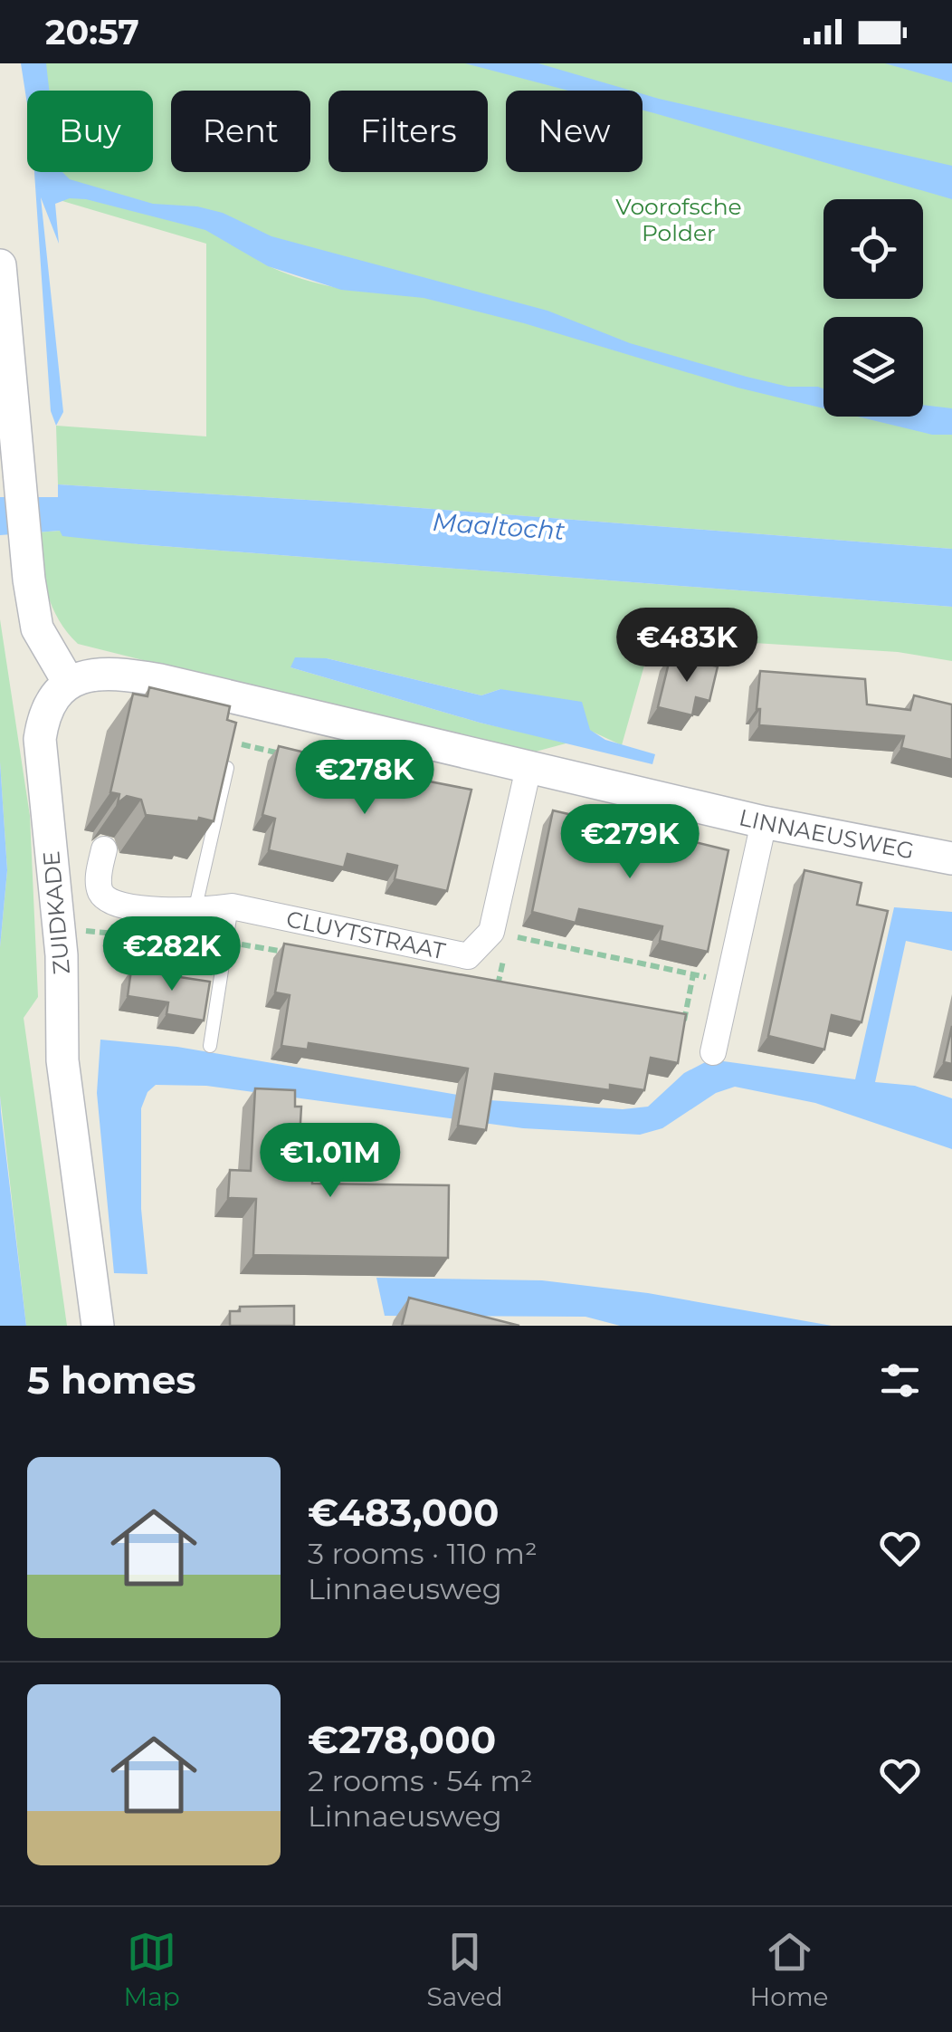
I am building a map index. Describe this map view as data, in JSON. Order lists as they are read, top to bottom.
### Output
{
  "streets": {
    "street": ["LINNAEUSWEG", "ZUIDKADE", "CLUYTSTRAAT"]
  },
  "crossings": [
    ["LINNAEUSWEG", "ZUIDKADE"]
  ],
  "water": ["Maaltocht"],
  "parks": ["Voorofsche Polder"],
  "page": {
    "status": "20:57",
    "chip": [
      "Buy",
      "Rent",
      "Filters",
      "New"
    ],
    "price": [
      "€483K",
      "€278K",
      "€279K",
      "€282K",
      "€1.01M"
    ],
    "heading": "5 homes",
    "list": [
      {
        "name": "€483,000",
        "note": "3 rooms · 110 m² · Linnaeusweg"
      },
      {
        "name": "€278,000",
        "note": "2 rooms · 54 m² · Linnaeusweg"
      }
    ],
    "tabs": ["Map", "Saved", "Home"]
  }
}
